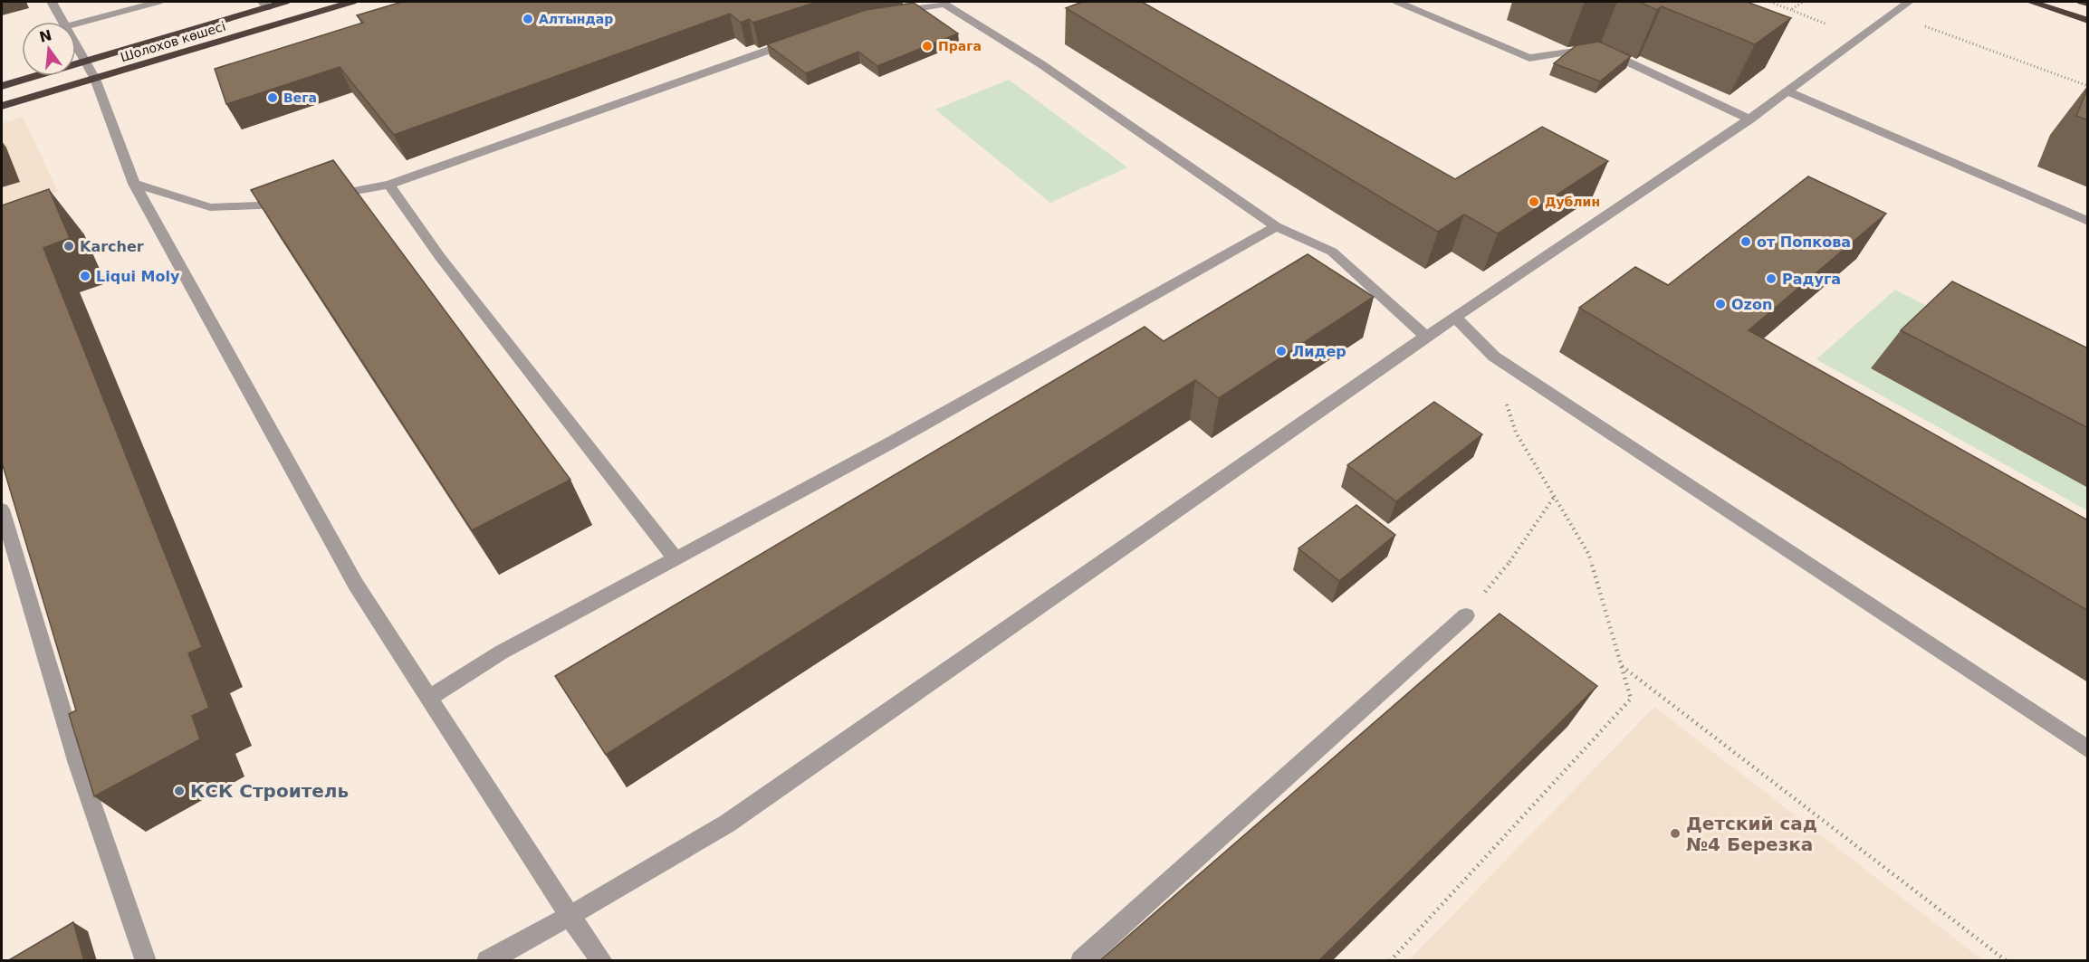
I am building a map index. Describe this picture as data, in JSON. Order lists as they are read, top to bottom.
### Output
{
  "streets": {
    "highway": ["Шолохов көшесі"]
  },
  "places": [
    "Алтындар",
    "Прага",
    "Вега",
    "Дублин",
    "от Попкова",
    "Karcher",
    "Liqui Moly",
    "Радуга",
    "Ozon",
    "Лидер",
    "КСК Строитель",
    "Детский сад №4 Березка"
  ],
  "north": "top"
}
